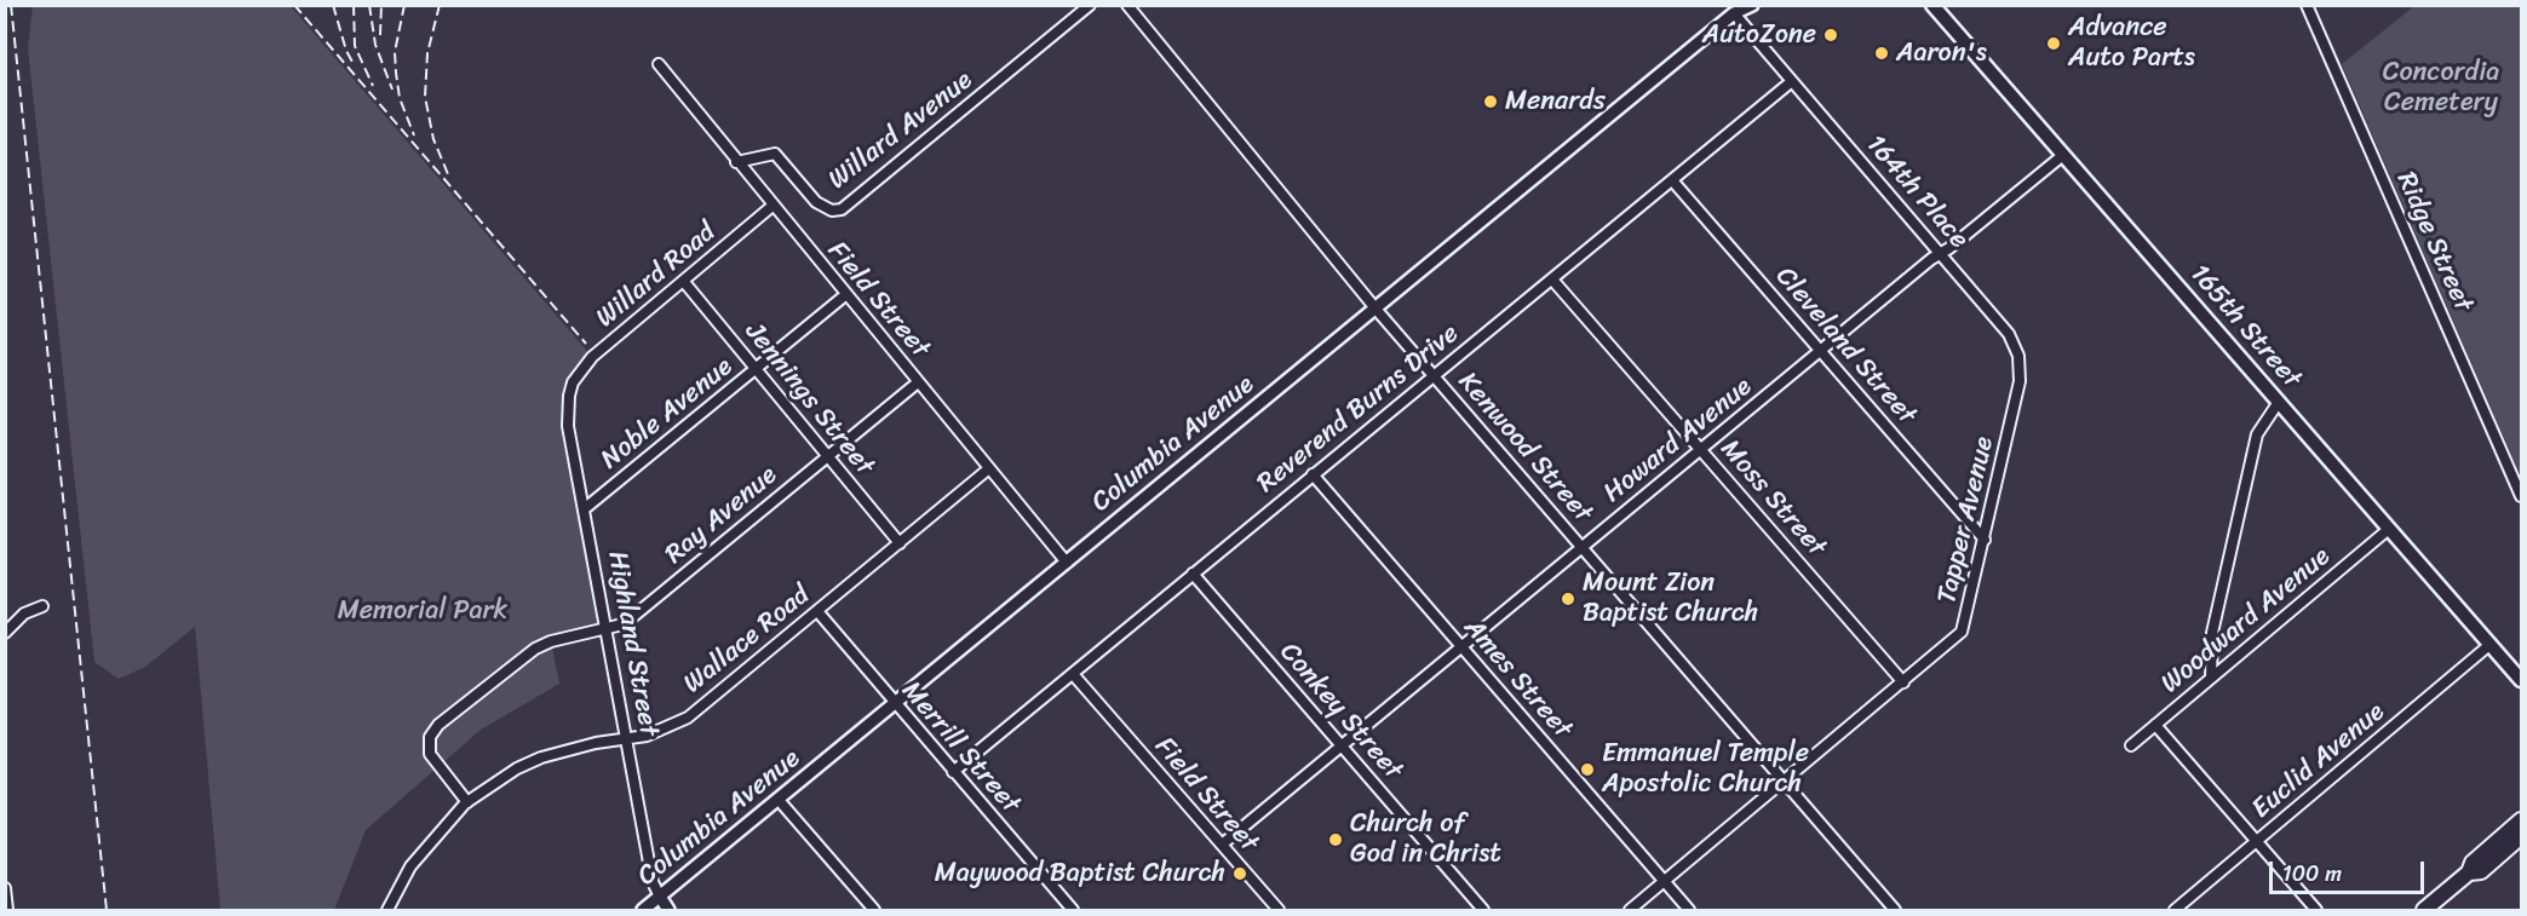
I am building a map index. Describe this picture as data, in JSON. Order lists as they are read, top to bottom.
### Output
{
  "streets": {
    "main road": ["165th Street"],
    "street": [
      "Willard Avenue",
      "164th Place",
      "Ridge Street",
      "Willard Road",
      "Field Street",
      "Cleveland Street",
      "Jennings Street",
      "Reverend Burns Drive",
      "Noble Avenue",
      "Howard Avenue",
      "Columbia Avenue",
      "Kenwood Street",
      "Moss Street",
      "Ray Avenue",
      "Tapper Avenue",
      "Woodward Avenue",
      "Wallace Road",
      "Highland Street",
      "Ames Street",
      "Conkey Street",
      "Merrill Street",
      "Euclid Avenue"
    ]
  },
  "crossings": [
    ["Willard Avenue", "Field Street"],
    ["164th Place", "Reverend Burns Drive"],
    ["164th Place", "Howard Avenue"],
    ["164th Place", "Columbia Avenue"],
    ["164th Place", "Tapper Avenue"],
    ["Willard Road", "Field Street"],
    ["Willard Road", "Jennings Street"],
    ["Willard Road", "Highland Street"],
    ["Field Street", "Reverend Burns Drive"],
    ["Field Street", "Noble Avenue"],
    ["Field Street", "Howard Avenue"],
    ["Field Street", "Columbia Avenue"],
    ["Field Street", "Ray Avenue"],
    ["Field Street", "Wallace Road"],
    ["165th Street", "Howard Avenue"],
    ["165th Street", "Woodward Avenue"],
    ["165th Street", "Euclid Avenue"],
    ["Cleveland Street", "Reverend Burns Drive"],
    ["Cleveland Street", "Howard Avenue"],
    ["Cleveland Street", "Tapper Avenue"],
    ["Jennings Street", "Noble Avenue"],
    ["Jennings Street", "Ray Avenue"],
    ["Jennings Street", "Wallace Road"],
    ["Reverend Burns Drive", "Kenwood Street"],
    ["Reverend Burns Drive", "Moss Street"],
    ["Reverend Burns Drive", "Ames Street"],
    ["Reverend Burns Drive", "Conkey Street"],
    ["Reverend Burns Drive", "Merrill Street"],
    ["Noble Avenue", "Highland Street"],
    ["Howard Avenue", "Kenwood Street"],
    ["Howard Avenue", "Moss Street"],
    ["Howard Avenue", "Ames Street"],
    ["Howard Avenue", "Conkey Street"],
    ["Columbia Avenue", "Kenwood Street"],
    ["Columbia Avenue", "Highland Street"],
    ["Columbia Avenue", "Merrill Street"],
    ["Kenwood Street", "Tapper Avenue"],
    ["Moss Street", "Tapper Avenue"],
    ["Ray Avenue", "Wallace Road"],
    ["Ray Avenue", "Highland Street"],
    ["Tapper Avenue", "Ames Street"],
    ["Wallace Road", "Highland Street"],
    ["Wallace Road", "Merrill Street"]
  ],
  "parks": ["Concordia Cemetery", "Memorial Park"],
  "places": [
    "AutoZone",
    "Advance Auto Parts",
    "Aaron's",
    "Menards",
    "Mount Zion Baptist Church",
    "Emmanuel Temple Apostolic Church",
    "Church of God in Christ",
    "Maywood Baptist Church"
  ],
  "scale_bar": "100 m"
}
